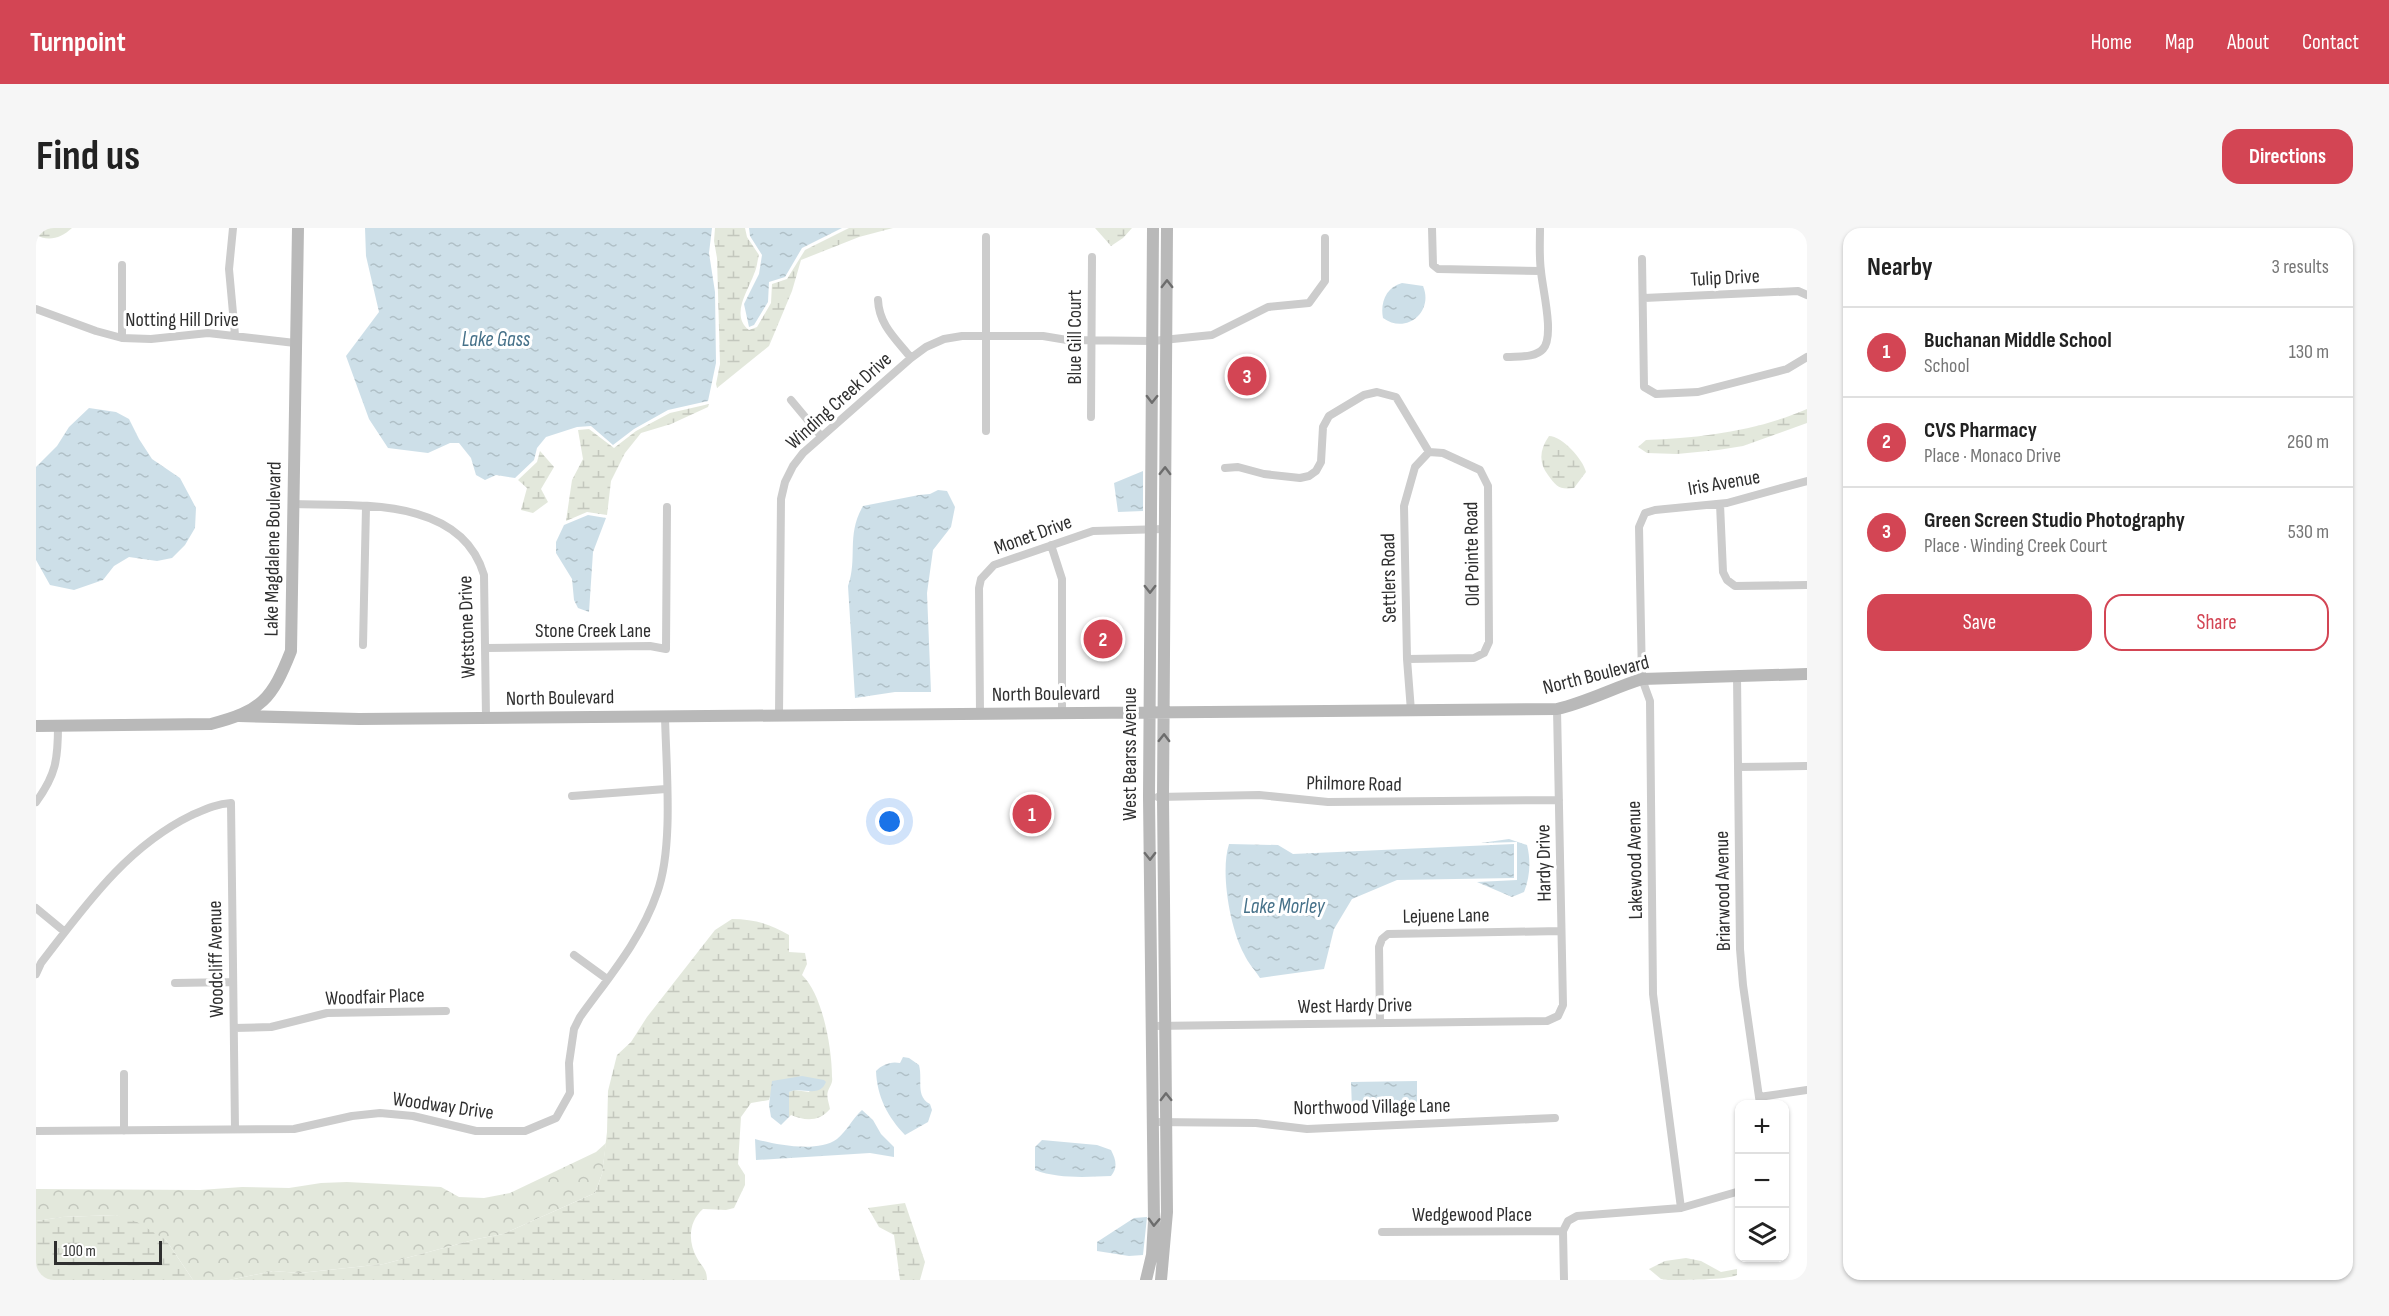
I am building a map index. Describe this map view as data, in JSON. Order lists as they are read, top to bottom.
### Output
{
  "streets": {
    "street": [
      "Tulip Drive",
      "Notting Hill Drive",
      "Blue Gill Court",
      "Winding Creek Drive",
      "Iris Avenue",
      "Monet Drive",
      "Lake Magdalene Boulevard",
      "Old Pointe Road",
      "Settlers Road",
      "Wetstone Drive",
      "Stone Creek Lane",
      "North Boulevard",
      "West Bearss Avenue",
      "Philmore Road",
      "Lakewood Avenue",
      "Hardy Drive",
      "Briarwood Avenue",
      "Lejuene Lane",
      "Woodcliff Avenue",
      "Woodfair Place",
      "West Hardy Drive",
      "Woodway Drive",
      "Northwood Village Lane",
      "Wedgewood Place"
    ]
  },
  "crossings": [
    ["Notting Hill Drive", "Lake Magdalene Boulevard"],
    ["Blue Gill Court", "Winding Creek Drive"],
    ["Winding Creek Drive", "North Boulevard"],
    ["Winding Creek Drive", "West Bearss Avenue"],
    ["Iris Avenue", "Lakewood Avenue"],
    ["Monet Drive", "North Boulevard"],
    ["Monet Drive", "West Bearss Avenue"],
    ["Lake Magdalene Boulevard", "Wetstone Drive"],
    ["Lake Magdalene Boulevard", "North Boulevard"],
    ["Old Pointe Road", "Settlers Road"],
    ["Settlers Road", "North Boulevard"],
    ["Wetstone Drive", "Stone Creek Lane"],
    ["Wetstone Drive", "North Boulevard"],
    ["North Boulevard", "West Bearss Avenue"],
    ["North Boulevard", "Lakewood Avenue"],
    ["North Boulevard", "Hardy Drive"],
    ["North Boulevard", "Briarwood Avenue"],
    ["North Boulevard", "Woodway Drive"],
    ["West Bearss Avenue", "Philmore Road"],
    ["West Bearss Avenue", "West Hardy Drive"],
    ["West Bearss Avenue", "Northwood Village Lane"],
    ["Philmore Road", "Hardy Drive"],
    ["Hardy Drive", "Lejuene Lane"],
    ["Hardy Drive", "West Hardy Drive"],
    ["Lejuene Lane", "West Hardy Drive"],
    ["Woodcliff Avenue", "Woodfair Place"],
    ["Woodcliff Avenue", "Woodway Drive"]
  ],
  "water": ["Lake Gass", "Lake Morley"],
  "scale_bar": "100 m",
  "page": {
    "header": "Turnpoint",
    "nav": [
      "Home",
      "Map",
      "About",
      "Contact"
    ],
    "buttons": [
      "Directions",
      ["Save", "Share"]
    ],
    "title": "Find us",
    "heading": ["Nearby", "3 results"],
    "list": [
      {
        "mark": "1",
        "name": "Buchanan Middle School",
        "note": "School",
        "value": "130 m"
      },
      {
        "mark": "2",
        "name": "CVS Pharmacy",
        "note": "Place · Monaco Drive",
        "value": "260 m"
      },
      {
        "mark": "3",
        "name": "Green Screen Studio Photography",
        "note": "Place · Winding Creek Court",
        "value": "530 m"
      }
    ],
    "pins": ["3", "2", "1"],
    "map_buttons": ["+", "−"],
    "scale": "100 m"
  }
}
